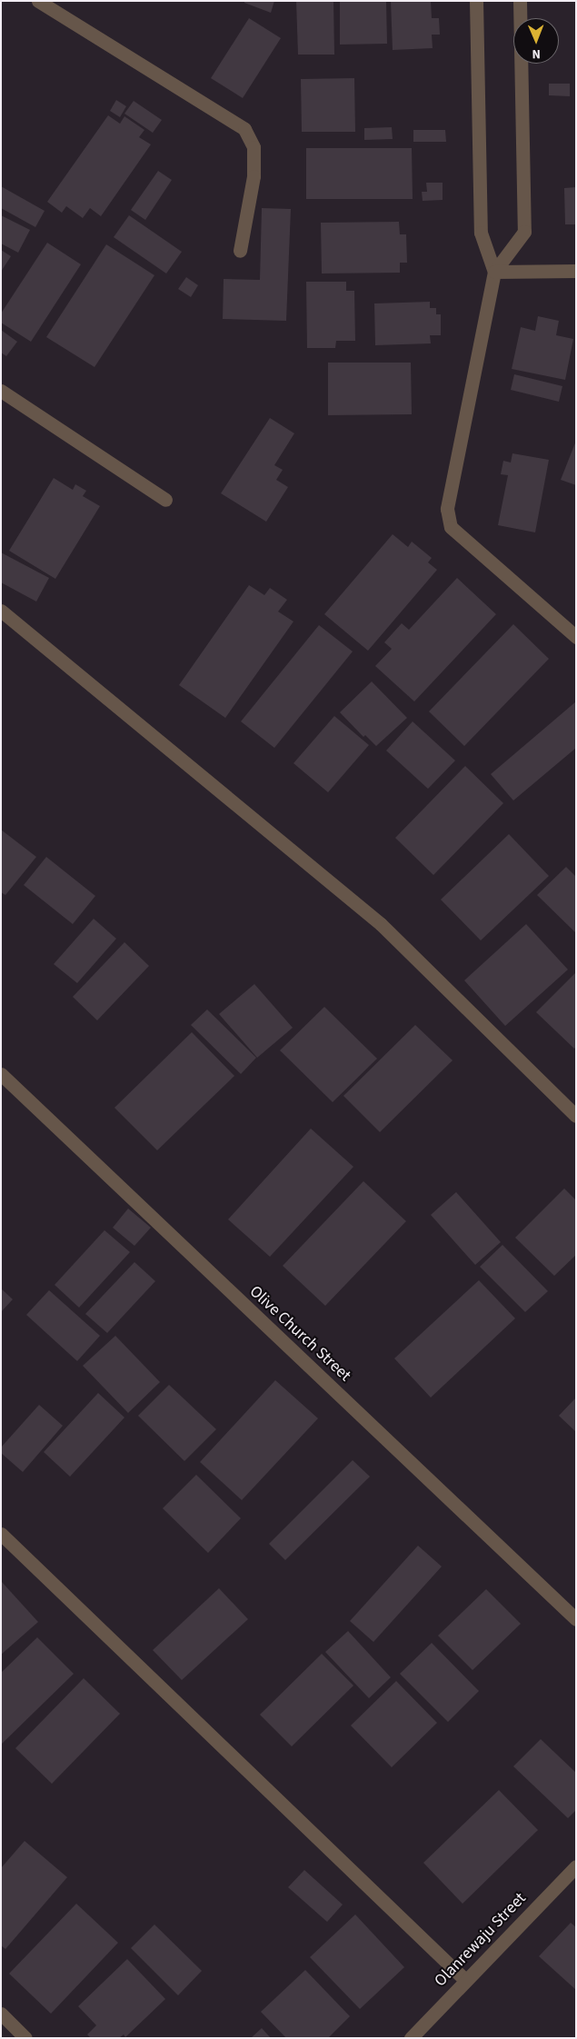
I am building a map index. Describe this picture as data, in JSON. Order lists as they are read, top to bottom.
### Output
{
  "streets": {
    "street": ["Olive Church Street", "Olanrewaju Street"]
  },
  "north": "bottom"
}
